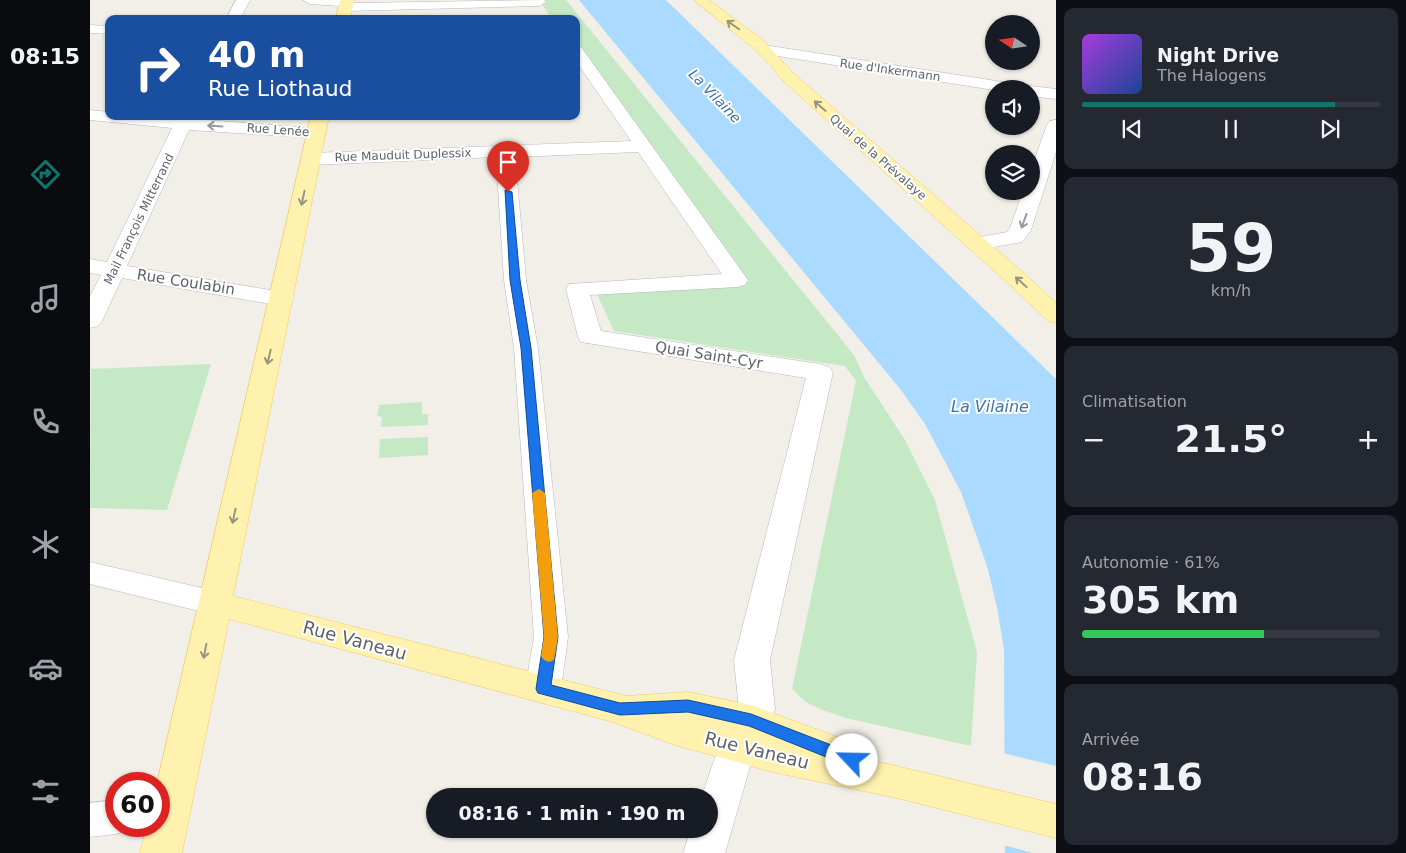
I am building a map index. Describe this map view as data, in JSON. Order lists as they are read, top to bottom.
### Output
{
  "streets": {
    "main road": ["Quai de la Prévalaye", "Rue Vaneau"],
    "street": [
      "Rue d'Inkermann",
      "Rue Lenée",
      "Rue Mauduit Duplessix",
      "Mail François Mitterrand",
      "Rue Coulabin",
      "Quai Saint-Cyr"
    ]
  },
  "crossings": [
    ["Rue d'Inkermann", "Quai de la Prévalaye"],
    ["Rue Lenée", "Mail François Mitterrand"],
    ["Rue Mauduit Duplessix", "Quai Saint-Cyr"],
    ["Mail François Mitterrand", "Rue Coulabin"],
    ["Quai Saint-Cyr", "Rue Vaneau"]
  ],
  "one_way": ["Rue Lenée", "Quai de la Prévalaye"],
  "water": ["La Vilaine"],
  "north": "left",
  "page": {
    "tabs": "08:15",
    "turn": ["40 m", "Rue Liothaud"],
    "song": ["Night Drive", "The Halogens"],
    "tile": [
      ["59", "km/h"],
      "Climatisation",
      ["Autonomie · 61%", "305 km"],
      ["Arrivée", "08:16"]
    ],
    "heat": ["−", "21.5°", "+"],
    "limit": "60",
    "trip": "08:16 · 1 min · 190 m"
  }
}
